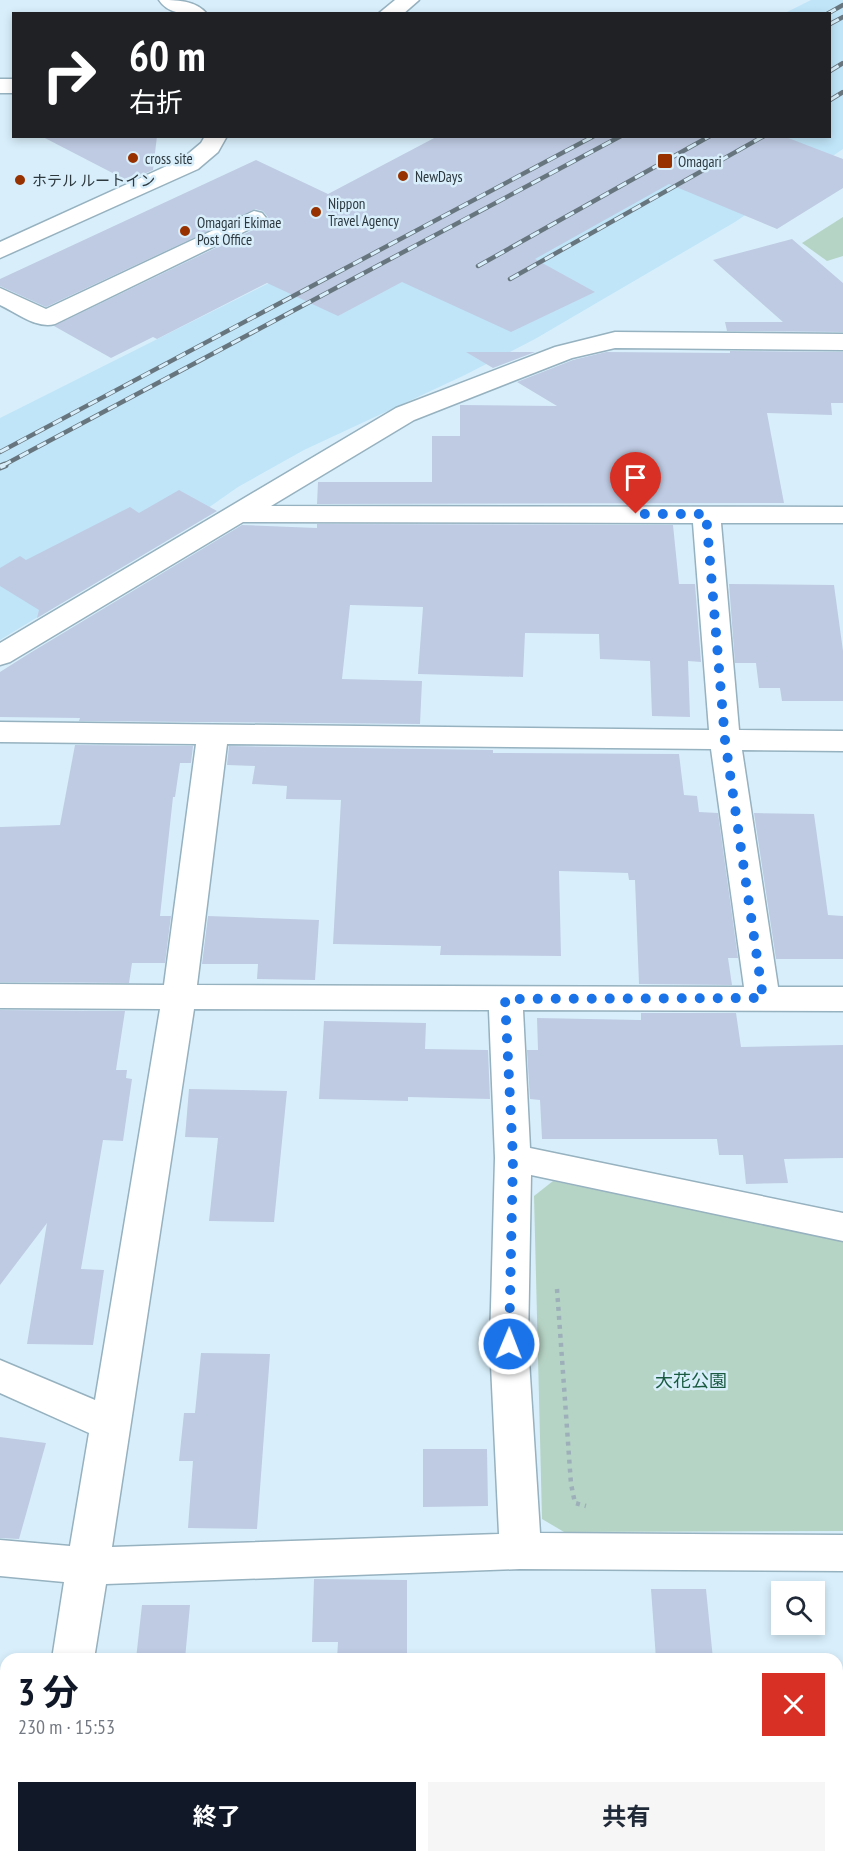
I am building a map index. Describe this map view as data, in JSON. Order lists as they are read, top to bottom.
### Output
{
  "parks": ["大花公園"],
  "places": {
    "other": [
      "cross site",
      "NewDays",
      "ホテル ルートイン",
      "Nippon Travel Agency",
      "Omagari Ekimae Post Office"
    ],
    "transit": ["Omagari"]
  },
  "page": {
    "turn": ["60 m", "右折"],
    "heading": ["3 分", "230 m · 15:53"],
    "buttons": ["終了", "共有"]
  }
}
